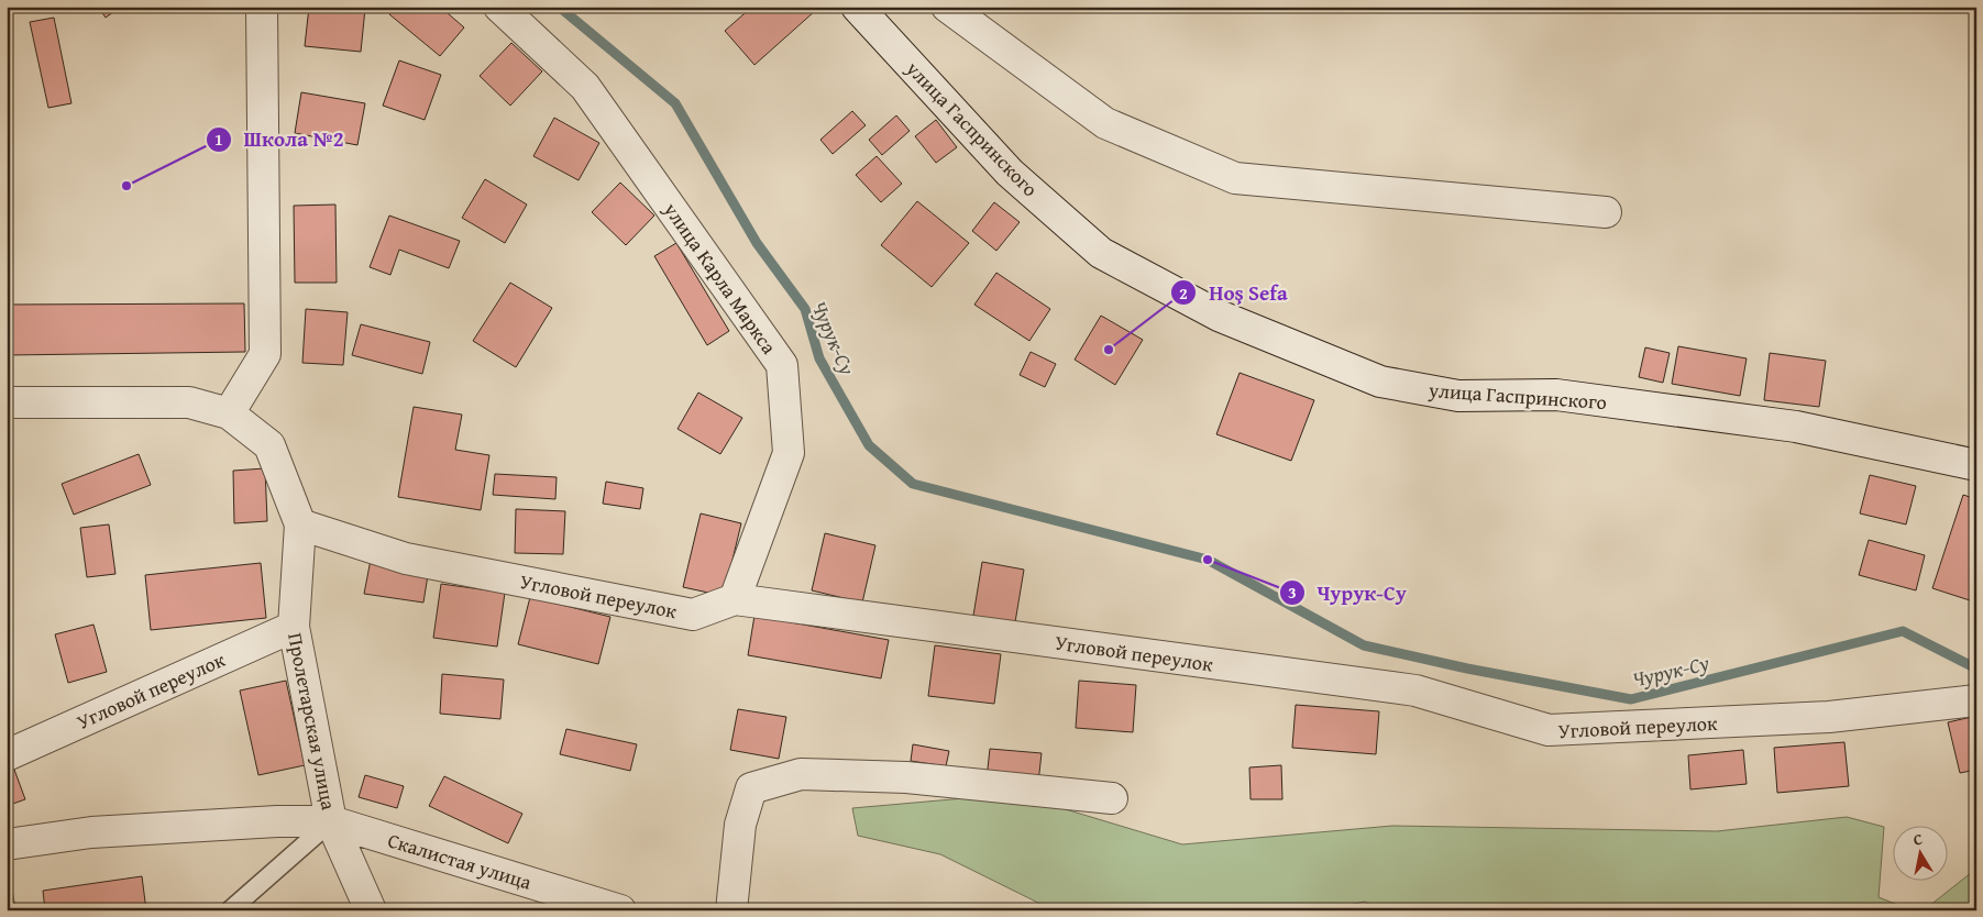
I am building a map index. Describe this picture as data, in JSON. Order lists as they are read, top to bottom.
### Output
{
  "streets": {
    "street": [
      "улица Гаспринского",
      "улица Карла Маркса",
      "Угловой переулок",
      "Пролетарская улица",
      "Скалистая улица"
    ]
  },
  "crossings": [
    ["улица Карла Маркса", "Угловой переулок"],
    ["Угловой переулок", "Пролетарская улица"],
    ["Пролетарская улица", "Скалистая улица"]
  ],
  "water": ["Чурук-Су"],
  "places": ["Школа №2", "Hoş Sefa", "Чурук-Су"],
  "north": "top"
}
